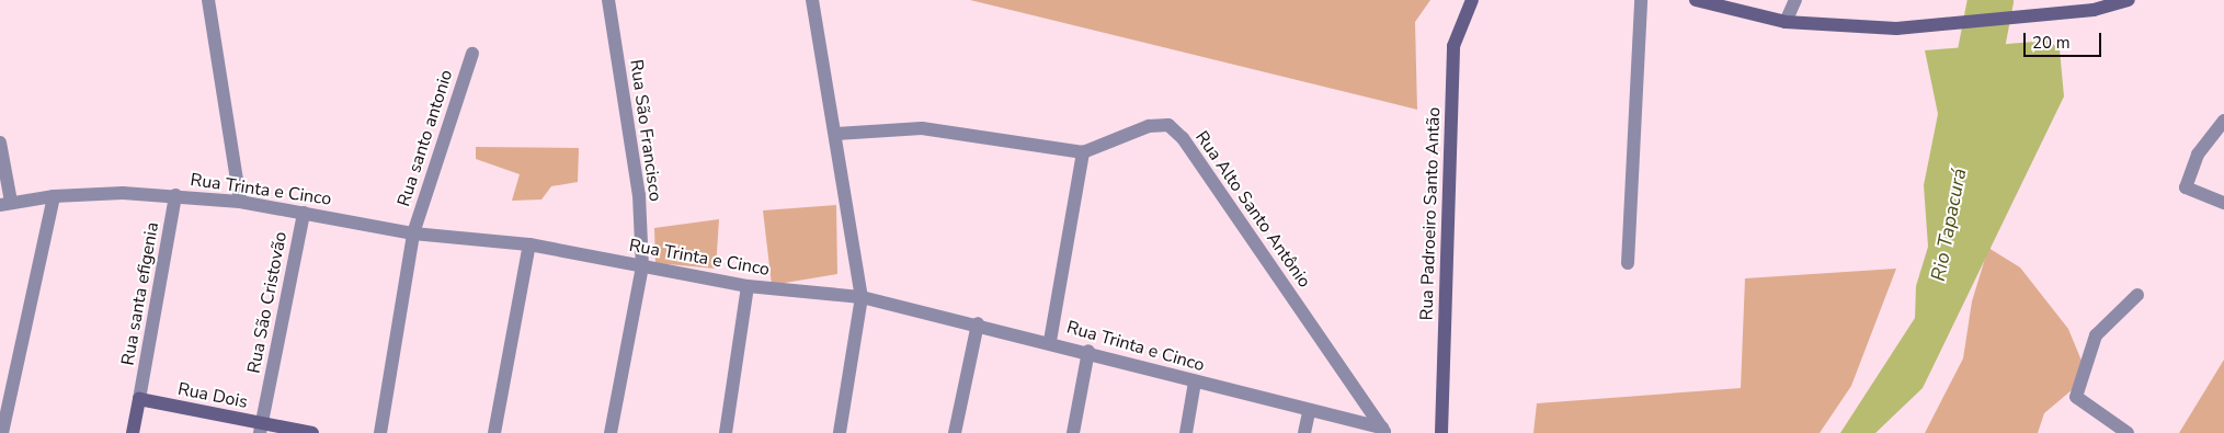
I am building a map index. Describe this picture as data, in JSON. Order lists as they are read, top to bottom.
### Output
{
  "streets": {
    "main road": ["Rua Padroeiro Santo Antão", "Rua Dois"],
    "street": [
      "Rua São Francisco",
      "Rua santo antonio",
      "Rua Trinta e Cinco",
      "Rua Alto Santo Antônio",
      "Rua santa efigenia",
      "Rua São Cristovão"
    ]
  },
  "crossings": [
    ["Rua São Francisco", "Rua Trinta e Cinco"],
    ["Rua santo antonio", "Rua Trinta e Cinco"],
    ["Rua Trinta e Cinco", "Rua Alto Santo Antônio"],
    ["Rua Trinta e Cinco", "Rua santa efigenia"],
    ["Rua Trinta e Cinco", "Rua São Cristovão"],
    ["Rua santa efigenia", "Rua Dois"],
    ["Rua São Cristovão", "Rua Dois"]
  ],
  "water": ["Rio Tapacurá"],
  "scale_bar": "20 m"
}
